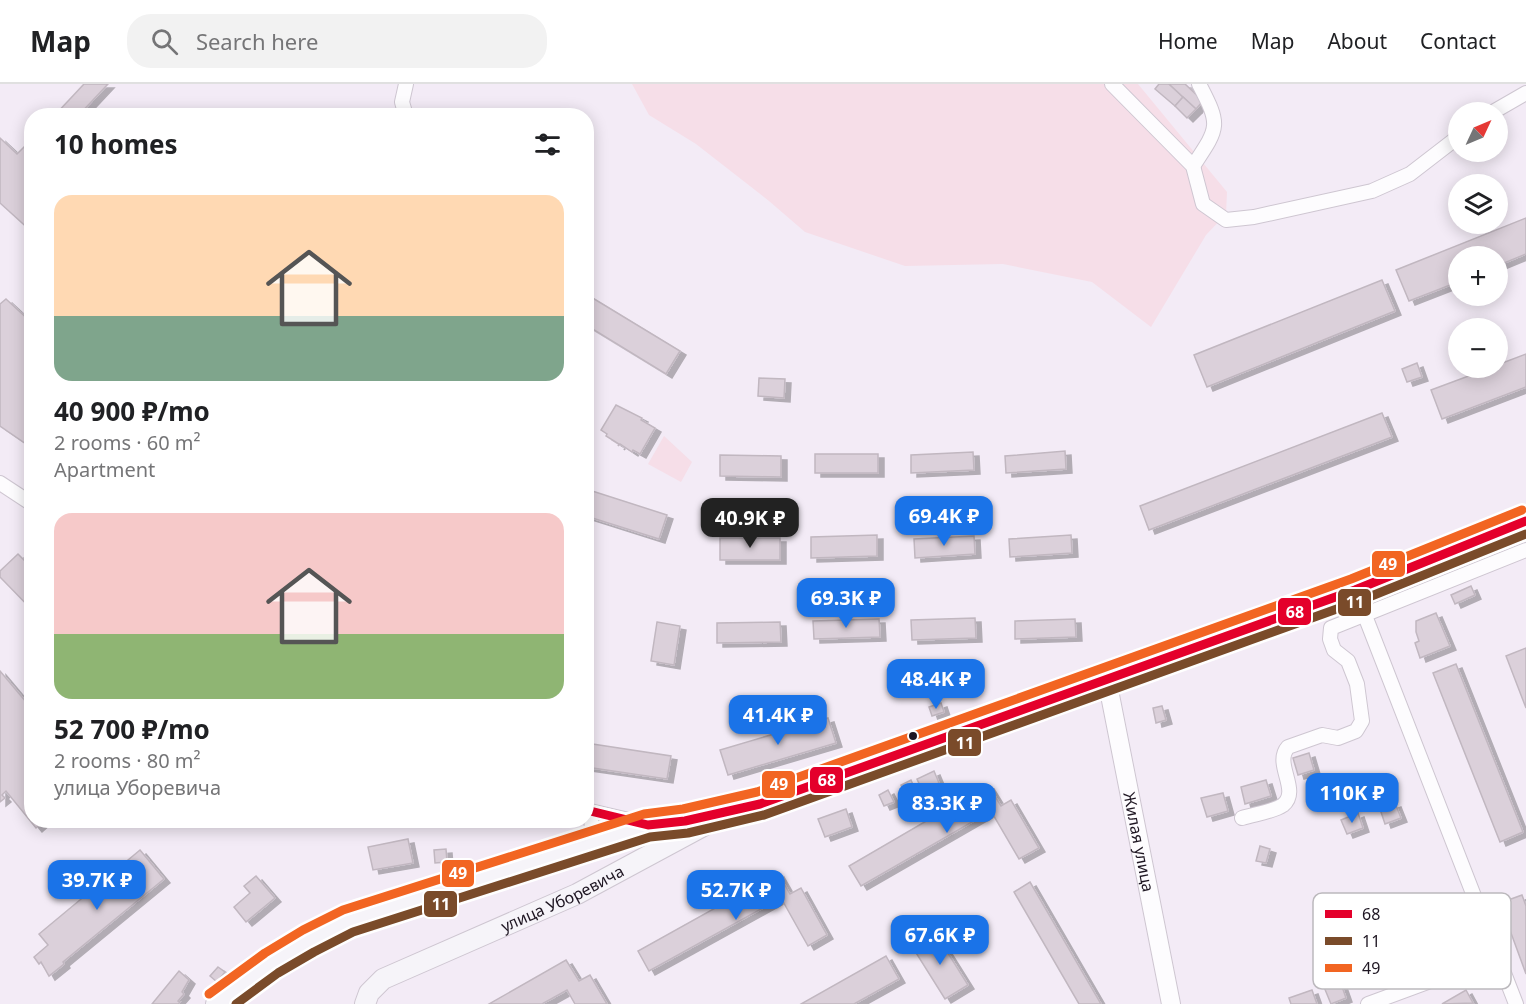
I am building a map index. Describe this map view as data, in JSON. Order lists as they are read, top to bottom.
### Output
{
  "streets": {
    "main road": ["улица Уборевича"],
    "street": ["Жилая улица"]
  },
  "lines": ["transit line 49", "transit line 68", "transit line 11"],
  "legend": ["68", "11", "49"],
  "north": "top right",
  "page": {
    "header": "Map",
    "search": "Search here",
    "nav": [
      "Home",
      "Map",
      "About",
      "Contact"
    ],
    "map_buttons": ["+", "−"],
    "heading": "10 homes",
    "list": [
      {
        "name": "40 900 ₽/mo",
        "note": "2 rooms · 60 m² · Apartment"
      },
      {
        "name": "52 700 ₽/mo",
        "note": "2 rooms · 80 m² · улица Уборевича"
      }
    ],
    "price": [
      "69.4K ₽",
      "40.9K ₽",
      "69.3K ₽",
      "48.4K ₽",
      "41.4K ₽",
      "110K ₽",
      "83.3K ₽",
      "39.7K ₽",
      "52.7K ₽",
      "67.6K ₽"
    ]
  }
}
